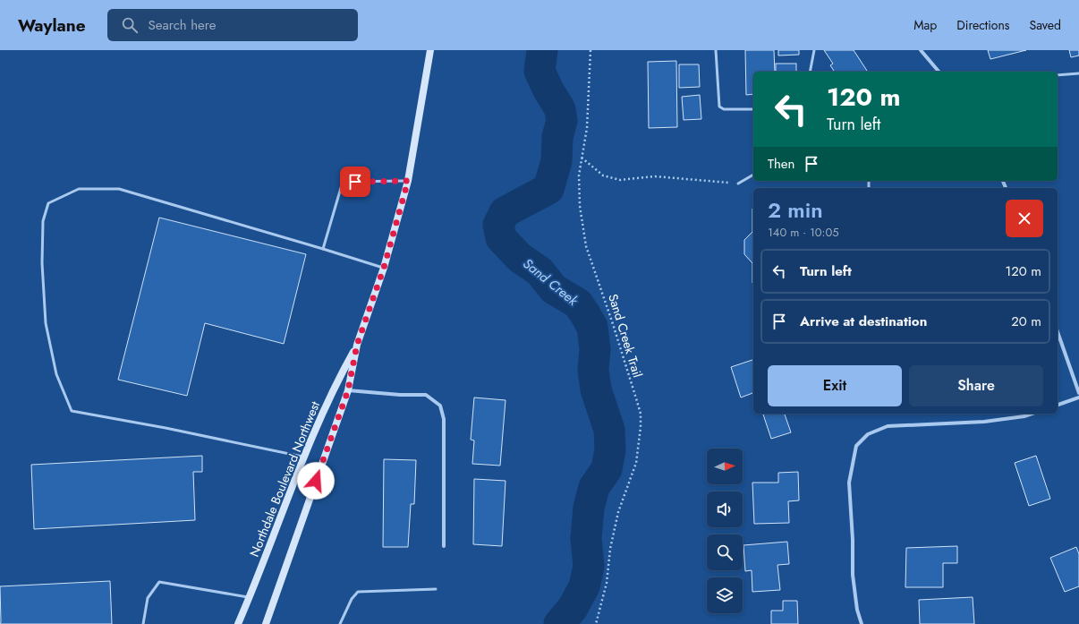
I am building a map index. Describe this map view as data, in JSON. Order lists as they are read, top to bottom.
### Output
{
  "streets": {
    "main road": ["Northdale Boulevard Northwest"],
    "path": ["Sand Creek Trail"]
  },
  "water": ["Sand Creek"],
  "north": "right",
  "page": {
    "header": "Waylane",
    "search": "Search here",
    "nav": ["Map", "Directions", "Saved"],
    "turn": ["120 m", "Turn left"],
    "then": "Then",
    "heading": ["2 min", "140 m · 10:05"],
    "list": [
      {
        "name": "Turn left",
        "value": "120 m"
      },
      {
        "name": "Arrive at destination",
        "value": "20 m"
      }
    ],
    "buttons": ["Exit", "Share"]
  }
}
